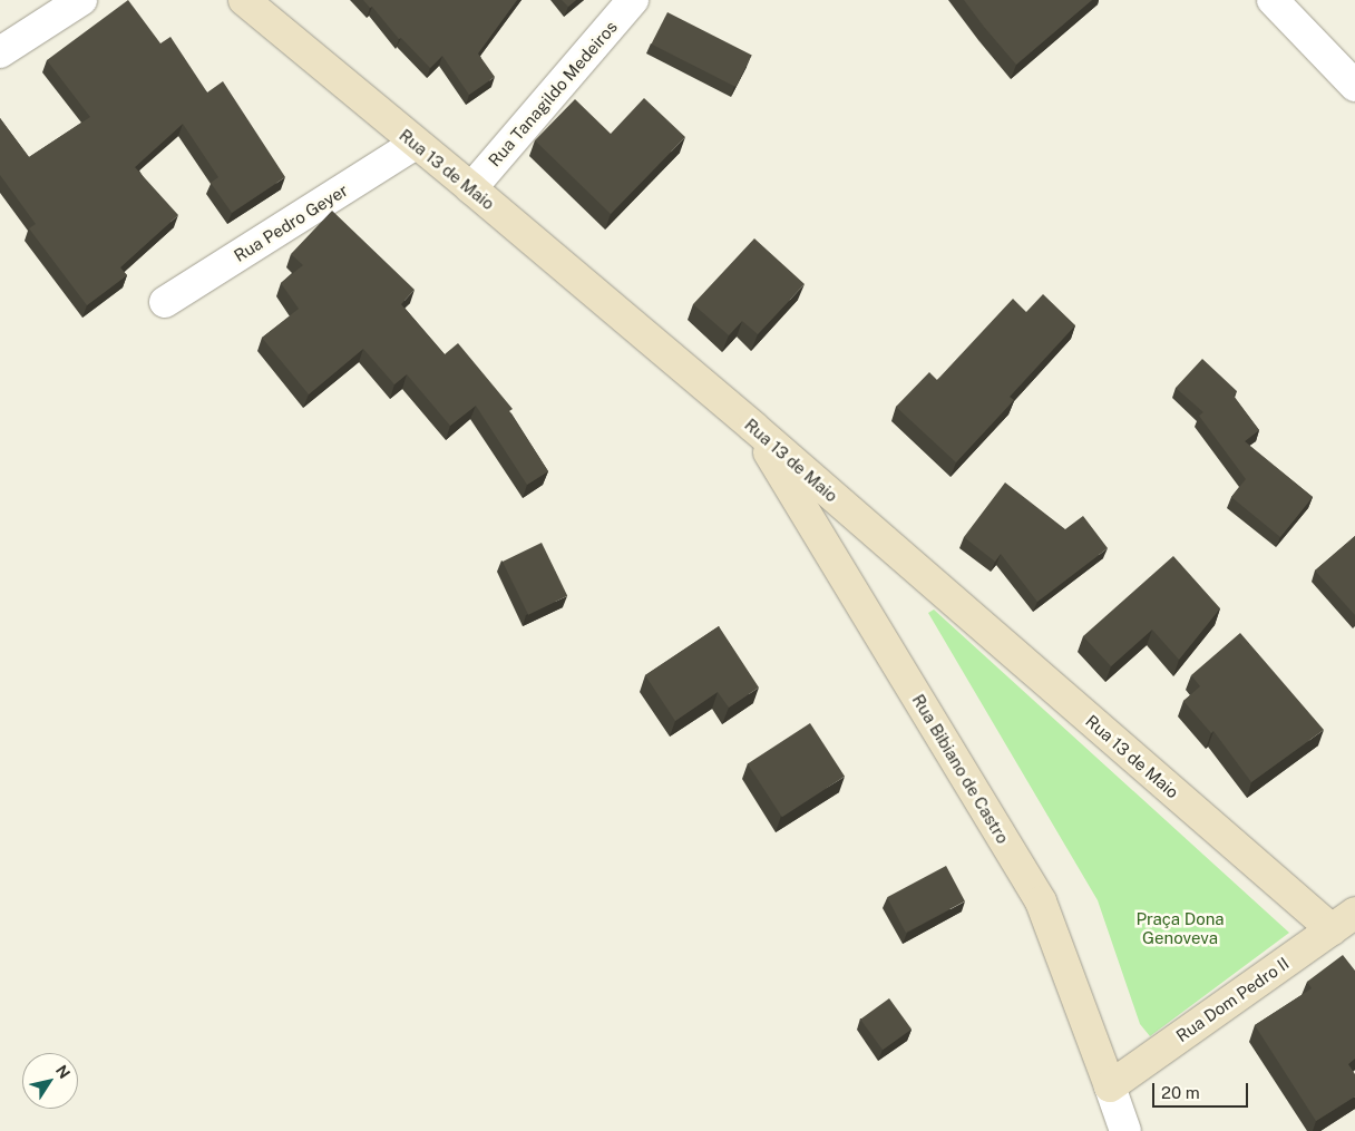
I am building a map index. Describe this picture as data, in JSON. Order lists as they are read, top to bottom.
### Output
{
  "streets": {
    "main road": ["Rua 13 de Maio", "Rua Bibiano de Castro", "Rua Dom Pedro II"],
    "street": ["Rua Tanagildo Medeiros", "Rua Pedro Geyer"]
  },
  "crossings": [
    ["Rua Tanagildo Medeiros", "Rua 13 de Maio"],
    ["Rua 13 de Maio", "Rua Pedro Geyer"],
    ["Rua 13 de Maio", "Rua Bibiano de Castro"],
    ["Rua 13 de Maio", "Rua Dom Pedro II"],
    ["Rua Bibiano de Castro", "Rua Dom Pedro II"]
  ],
  "parks": ["Praça Dona Genoveva"],
  "scale_bar": "20 m",
  "north": "top right"
}
